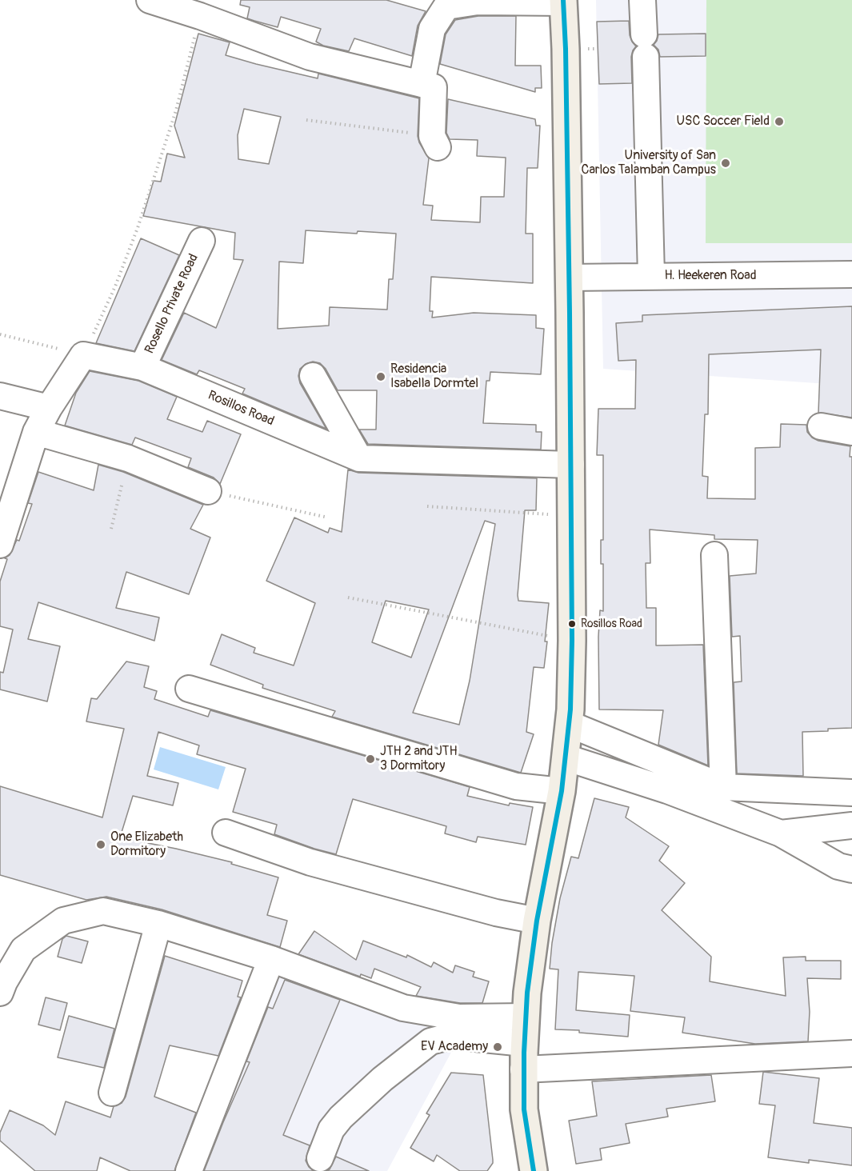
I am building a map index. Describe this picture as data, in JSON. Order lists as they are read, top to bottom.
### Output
{
  "streets": {
    "street": ["H. Heekeren Road", "Rosello Private Road", "Rosillos Road"]
  },
  "crossings": [
    ["Rosello Private Road", "Rosillos Road"]
  ],
  "places": [
    "USC Soccer Field",
    "University of San Carlos Talamban Campus",
    "Residencia Isabella Dormtel",
    "Rosillos Road",
    "JTH 2 and JTH 3 Dormitory",
    "One Elizabeth Dormitory",
    "EV Academy"
  ]
}
